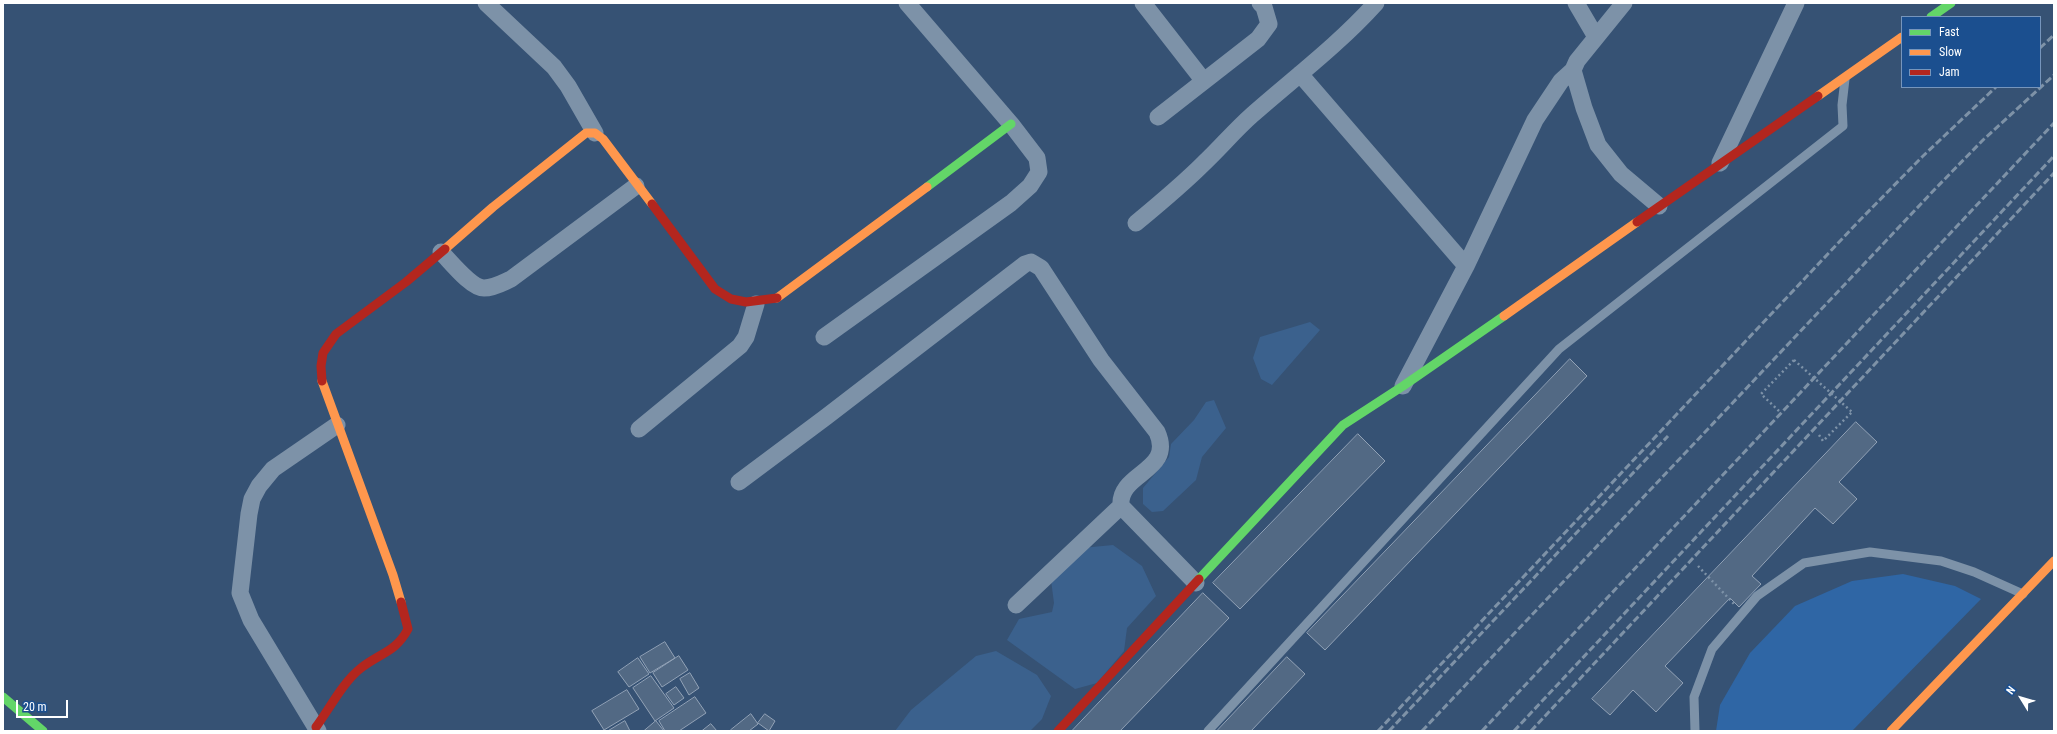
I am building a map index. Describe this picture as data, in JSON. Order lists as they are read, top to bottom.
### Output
{
  "legend": ["Fast", "Slow", "Jam"],
  "scale_bar": "20 m",
  "north": "top left"
}
